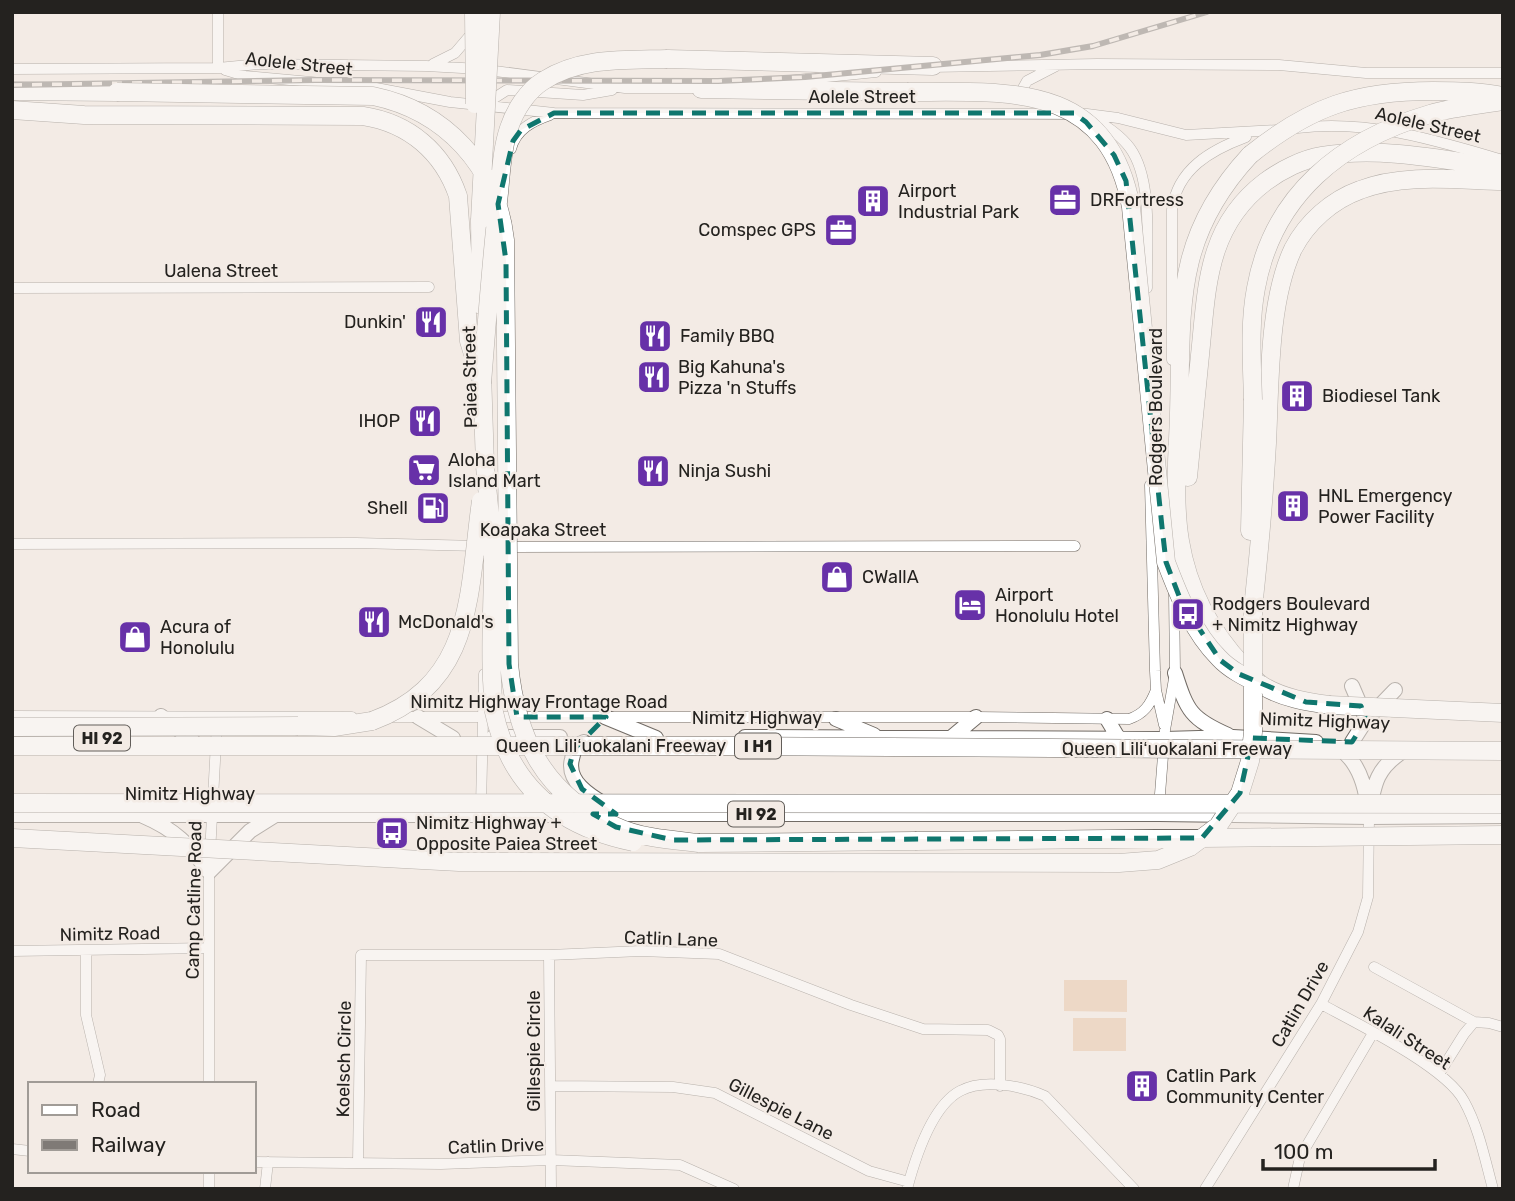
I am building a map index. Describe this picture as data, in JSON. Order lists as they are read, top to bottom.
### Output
{
  "streets": {
    "highway": ["Queen Liliʻuokalani Freeway", "I H1"],
    "main road": ["Nimitz Highway", "HI 92"],
    "street": [
      "Aolele Street",
      "Ualena Street",
      "Paiea Street",
      "Rodgers Boulevard",
      "Koapaka Street",
      "Nimitz Highway Frontage Road",
      "Camp Catline Road",
      "Nimitz Road",
      "Catlin Lane",
      "Catlin Drive",
      "Kalali Street",
      "Gillespie Circle",
      "Koelsch Circle",
      "Gillespie Lane"
    ]
  },
  "crossings": [
    ["Aolele Street", "Paiea Street"],
    ["Aolele Street", "Rodgers Boulevard"],
    ["Paiea Street", "Koapaka Street"],
    ["Paiea Street", "Nimitz Highway Frontage Road"],
    ["Paiea Street", "Nimitz Highway"],
    ["Rodgers Boulevard", "Nimitz Highway Frontage Road"],
    ["Rodgers Boulevard", "Nimitz Highway"],
    ["Nimitz Highway Frontage Road", "Camp Catline Road"],
    ["Nimitz Highway", "Camp Catline Road"],
    ["Nimitz Highway", "Catlin Drive"],
    ["Camp Catline Road", "Nimitz Road"],
    ["Catlin Lane", "Gillespie Circle"],
    ["Catlin Lane", "Koelsch Circle"],
    ["Catlin Drive", "Kalali Street"],
    ["Catlin Drive", "Gillespie Circle"],
    ["Catlin Drive", "Koelsch Circle"],
    ["Gillespie Circle", "Gillespie Lane"]
  ],
  "places": {
    "office": ["DRFortress", "Comspec GPS"],
    "building": [
      "Airport Industrial Park",
      "Biodiesel Tank",
      "HNL Emergency Power Facility",
      "Catlin Park Community Center"
    ],
    "restaurant": [
      "Dunkin'",
      "Family BBQ",
      "Big Kahuna's Pizza 'n Stuffs",
      "IHOP",
      "Ninja Sushi",
      "McDonald's"
    ],
    "supermarket": ["Aloha Island Mart"],
    "fuel station": ["Shell"],
    "shop": ["CWallA", "Acura of Honolulu"],
    "hotel": ["Airport Honolulu Hotel"],
    "bus stop": ["Rodgers Boulevard + Nimitz Highway", "Nimitz Highway + Opposite Paiea Street"]
  },
  "legend": ["Road", "Railway"],
  "scale_bar": "100 m"
}
